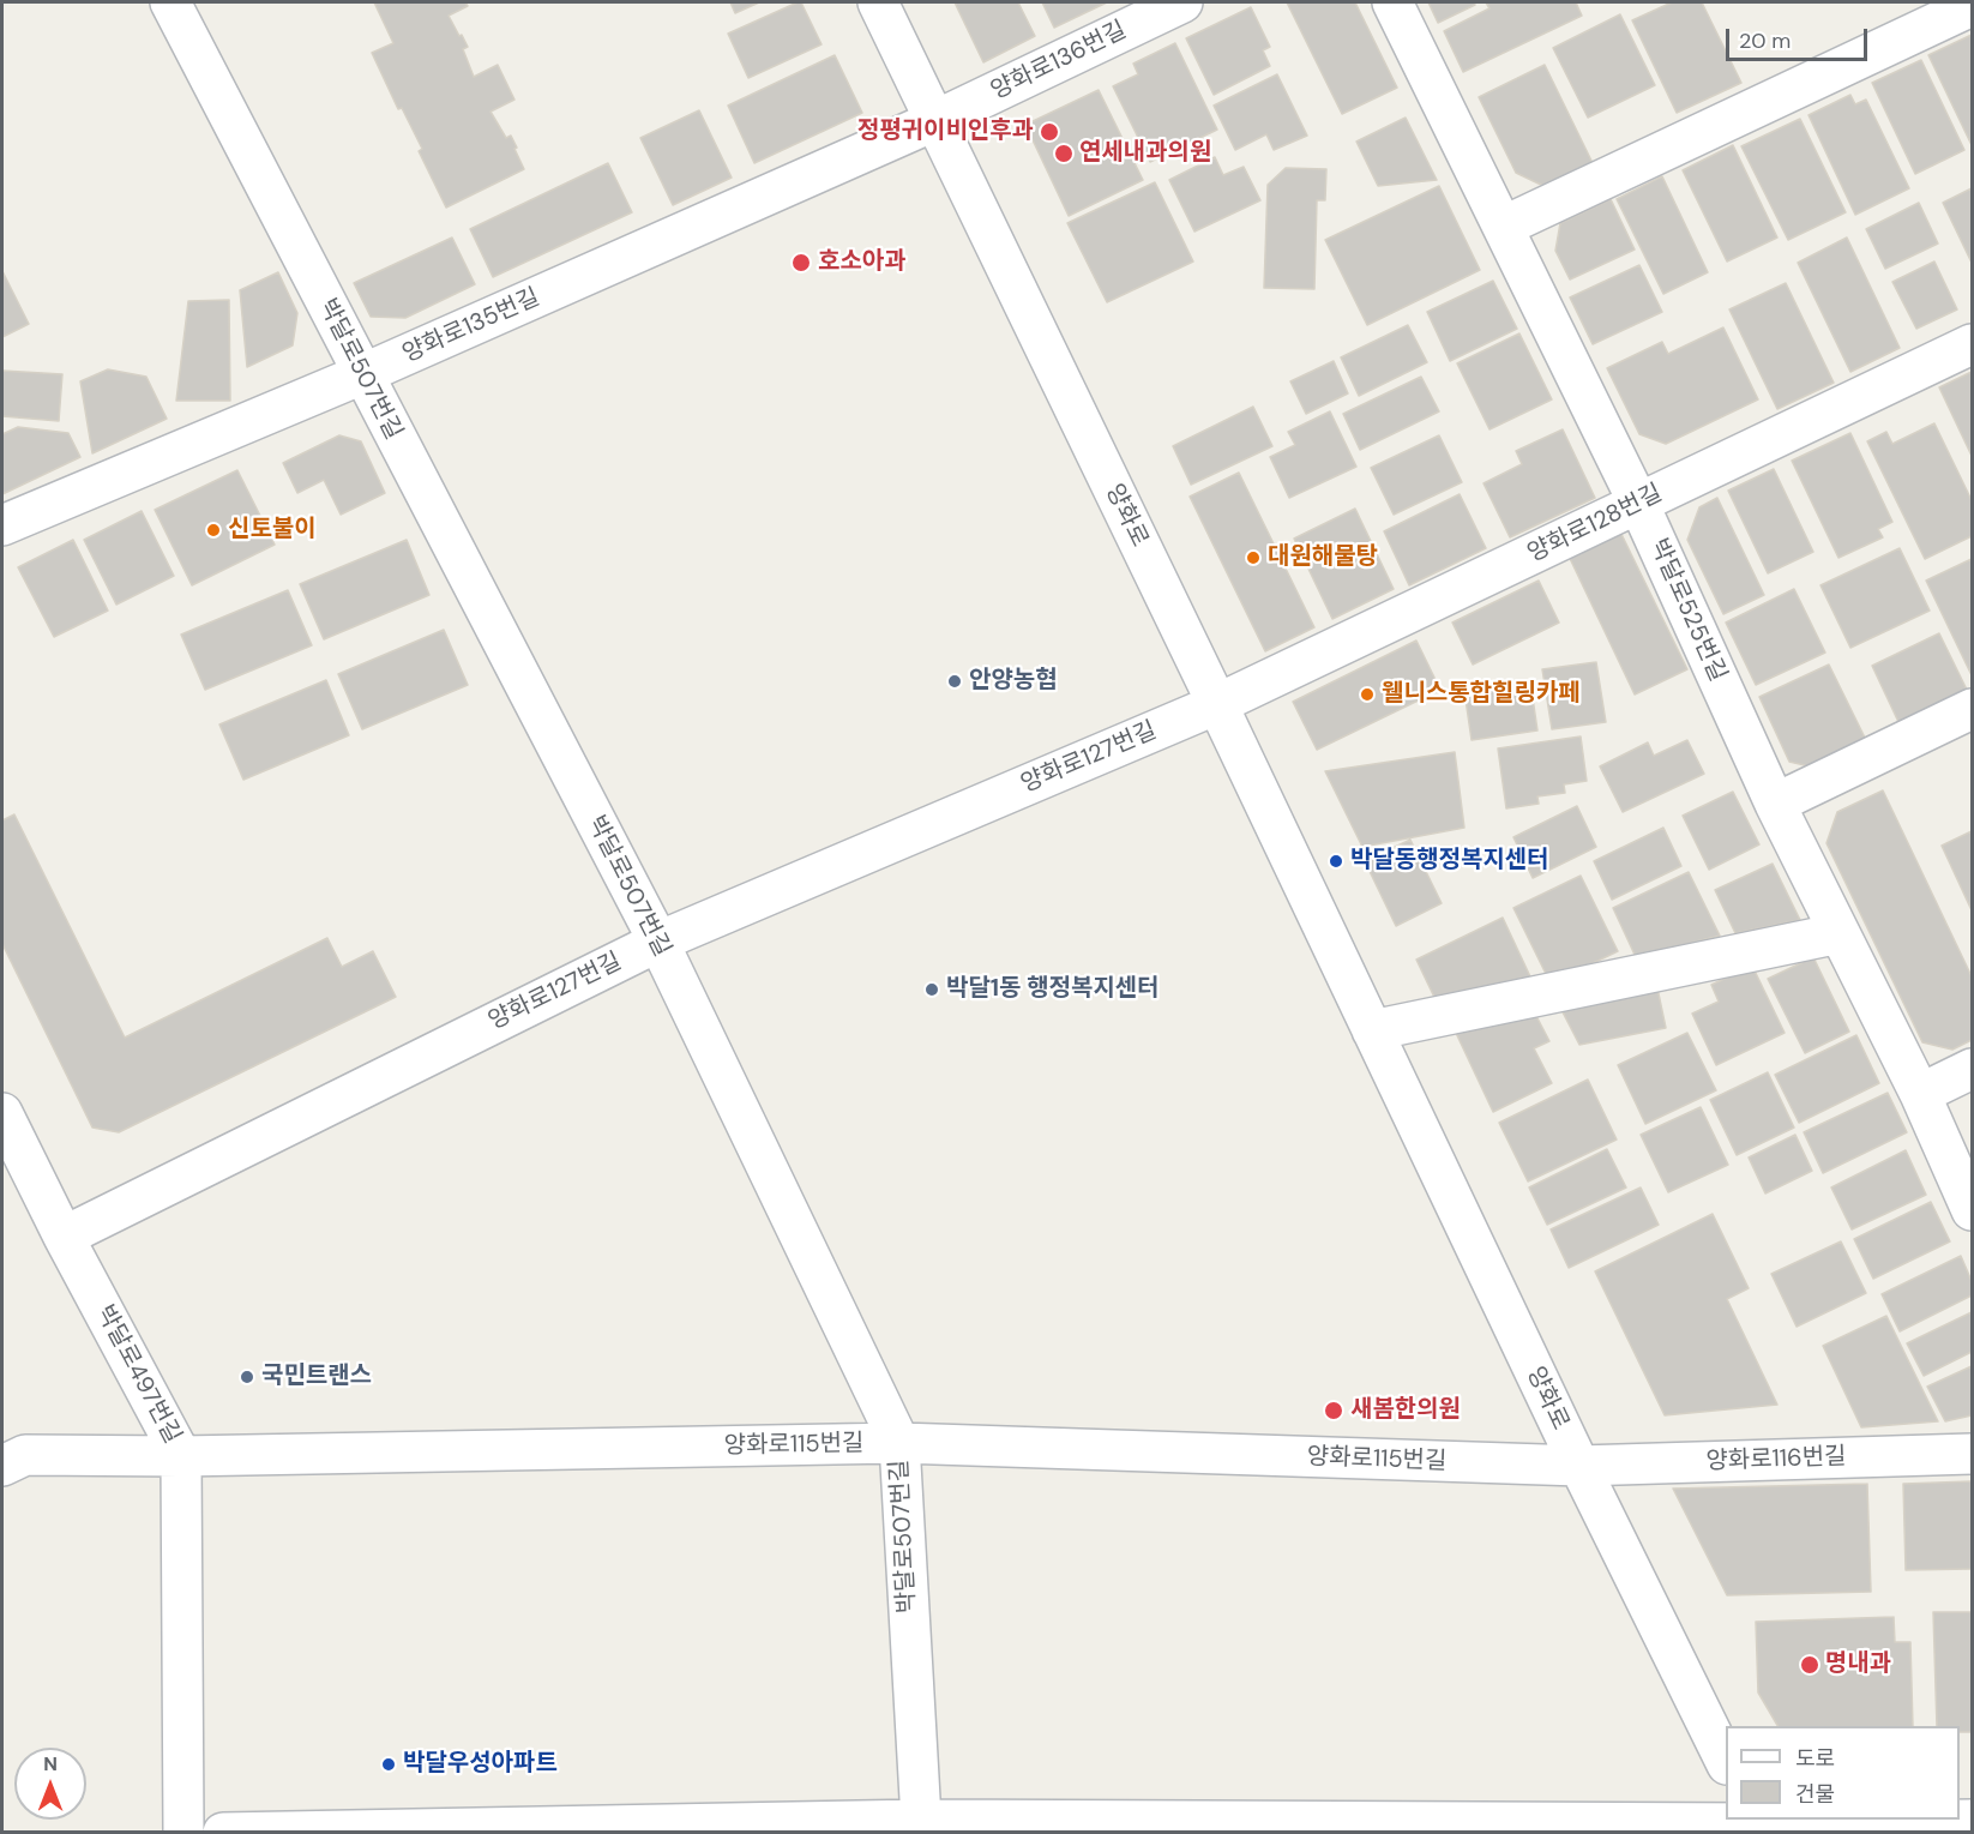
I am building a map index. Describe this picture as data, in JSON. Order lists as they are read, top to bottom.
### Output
{
  "streets": {
    "street": [
      "양화로136번길",
      "양화로135번길",
      "박달로507번길",
      "양화로",
      "양화로128번길",
      "박달로525번길",
      "양화로127번길",
      "박달로497번길",
      "양화로115번길",
      "양화로116번길"
    ]
  },
  "crossings": [
    ["양화로136번길", "양화로135번길"],
    ["양화로136번길", "양화로"],
    ["양화로135번길", "박달로507번길"],
    ["양화로135번길", "양화로"],
    ["박달로507번길", "양화로127번길"],
    ["박달로507번길", "양화로115번길"],
    ["양화로", "양화로128번길"],
    ["양화로", "양화로127번길"],
    ["양화로", "양화로115번길"],
    ["양화로", "양화로116번길"],
    ["양화로128번길", "박달로525번길"],
    ["양화로128번길", "양화로127번길"],
    ["양화로127번길", "박달로497번길"],
    ["박달로497번길", "양화로115번길"],
    ["양화로115번길", "양화로116번길"]
  ],
  "places": [
    "정평귀이비인후과",
    "연세내과의원",
    "호소아과",
    "신토불이",
    "대원해물탕",
    "안양농협",
    "웰니스통합힐링카페",
    "박달동행정복지센터",
    "박달1동 행정복지센터",
    "국민트랜스",
    "새봄한의원",
    "명내과",
    "박달우성아파트"
  ],
  "legend": ["도로", "건물"],
  "scale_bar": "20 m",
  "north": "top"
}
